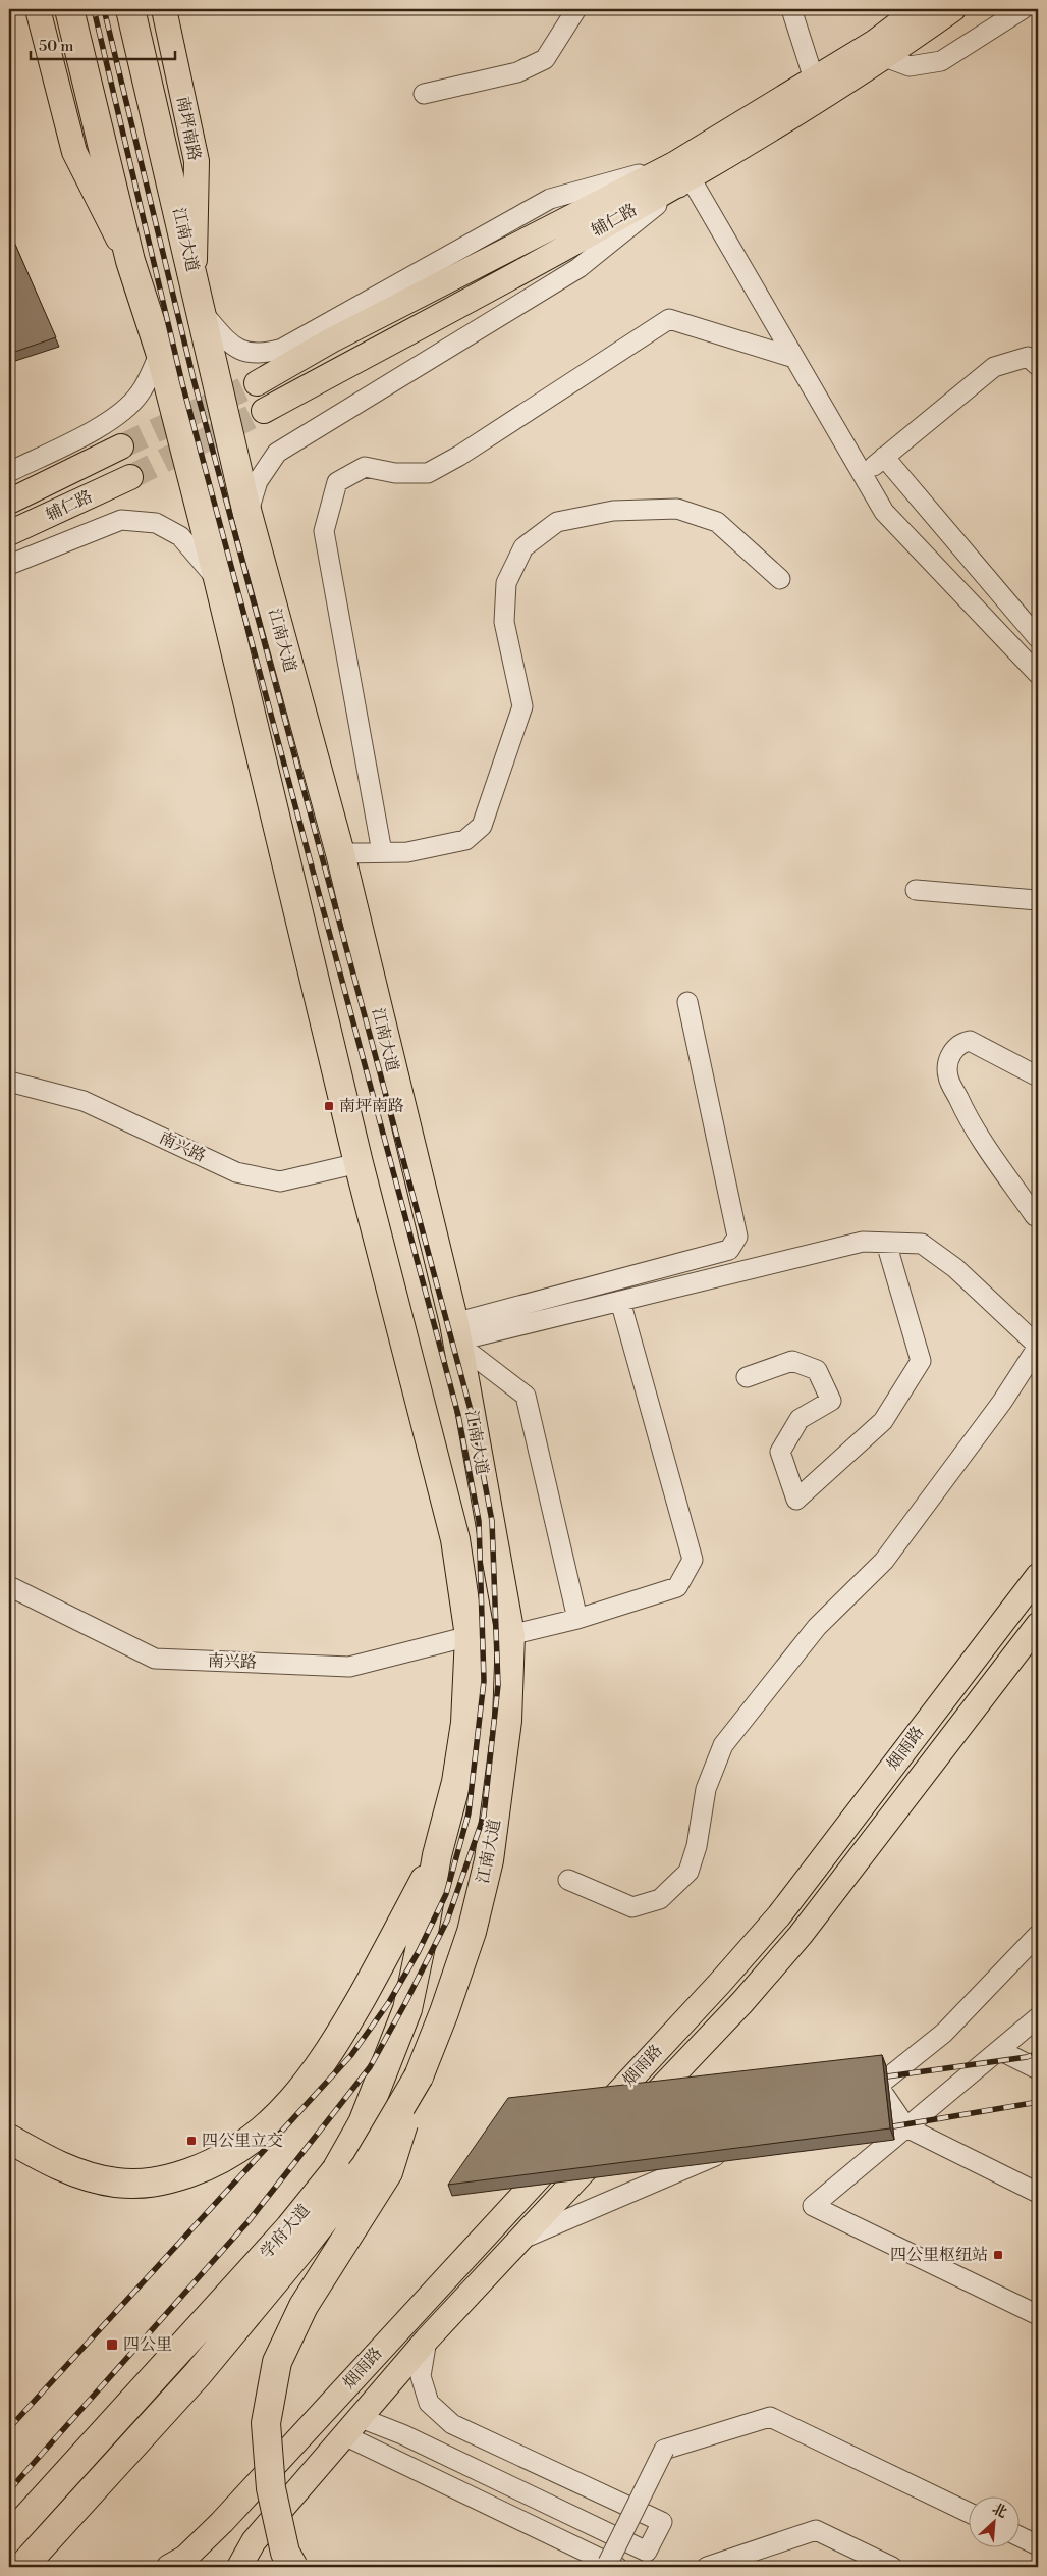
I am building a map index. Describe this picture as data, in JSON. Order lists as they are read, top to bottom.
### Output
{
  "streets": {
    "highway": ["江南大道", "学府大道"],
    "main road": ["南坪南路", "辅仁路", "烟雨路"],
    "street": ["南兴路"]
  },
  "crossings": [
    ["南坪南路", "江南大道"],
    ["江南大道", "学府大道"]
  ],
  "places": {
    "transit": [
      "南坪南路",
      "四公里立交",
      "四公里枢纽站",
      "四公里"
    ]
  },
  "scale_bar": "50 m",
  "north": "top right"
}
